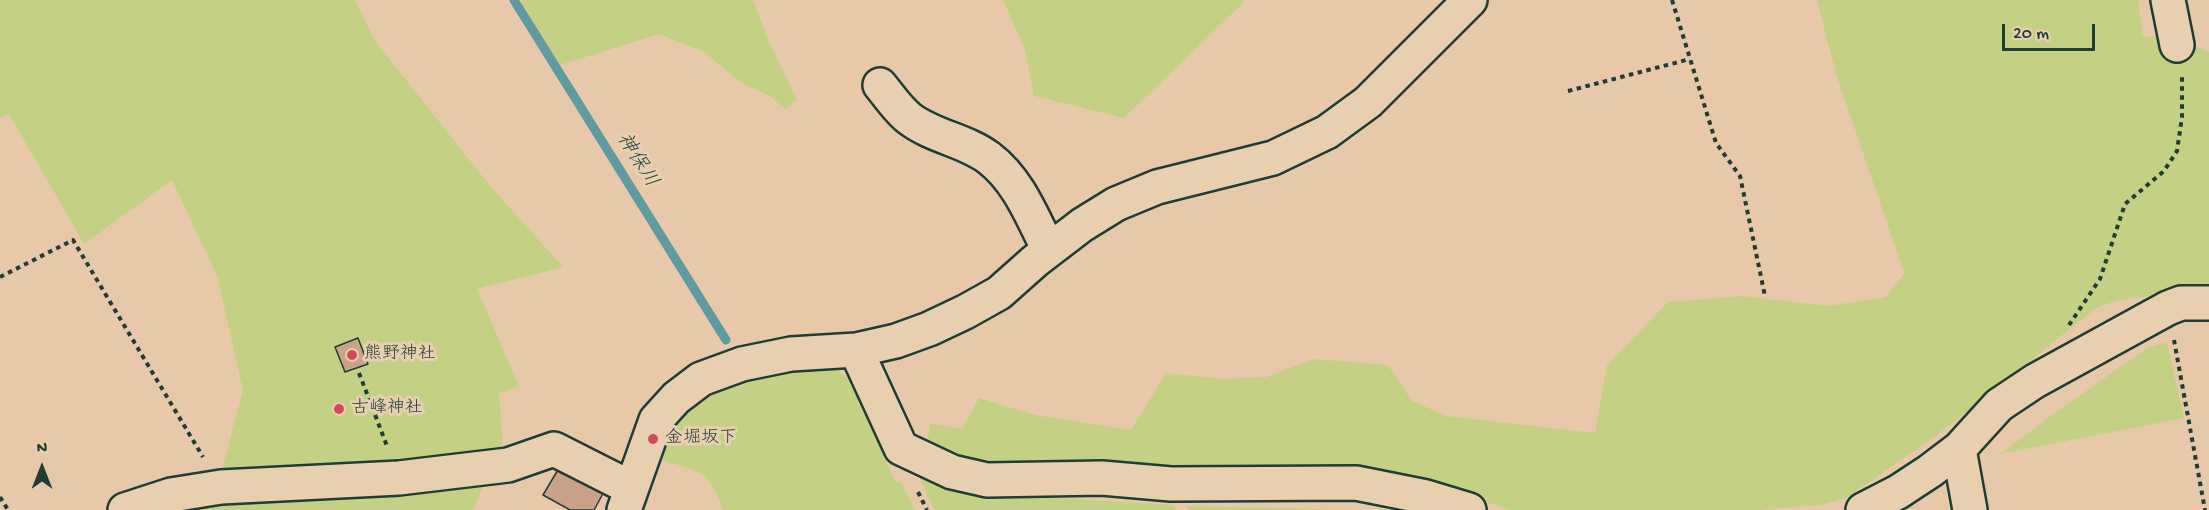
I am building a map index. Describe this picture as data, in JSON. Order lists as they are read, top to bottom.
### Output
{
  "water": ["神保川"],
  "places": ["熊野神社", "古峰神社", "金堀坂下"],
  "scale_bar": "20 m",
  "north": "top"
}
